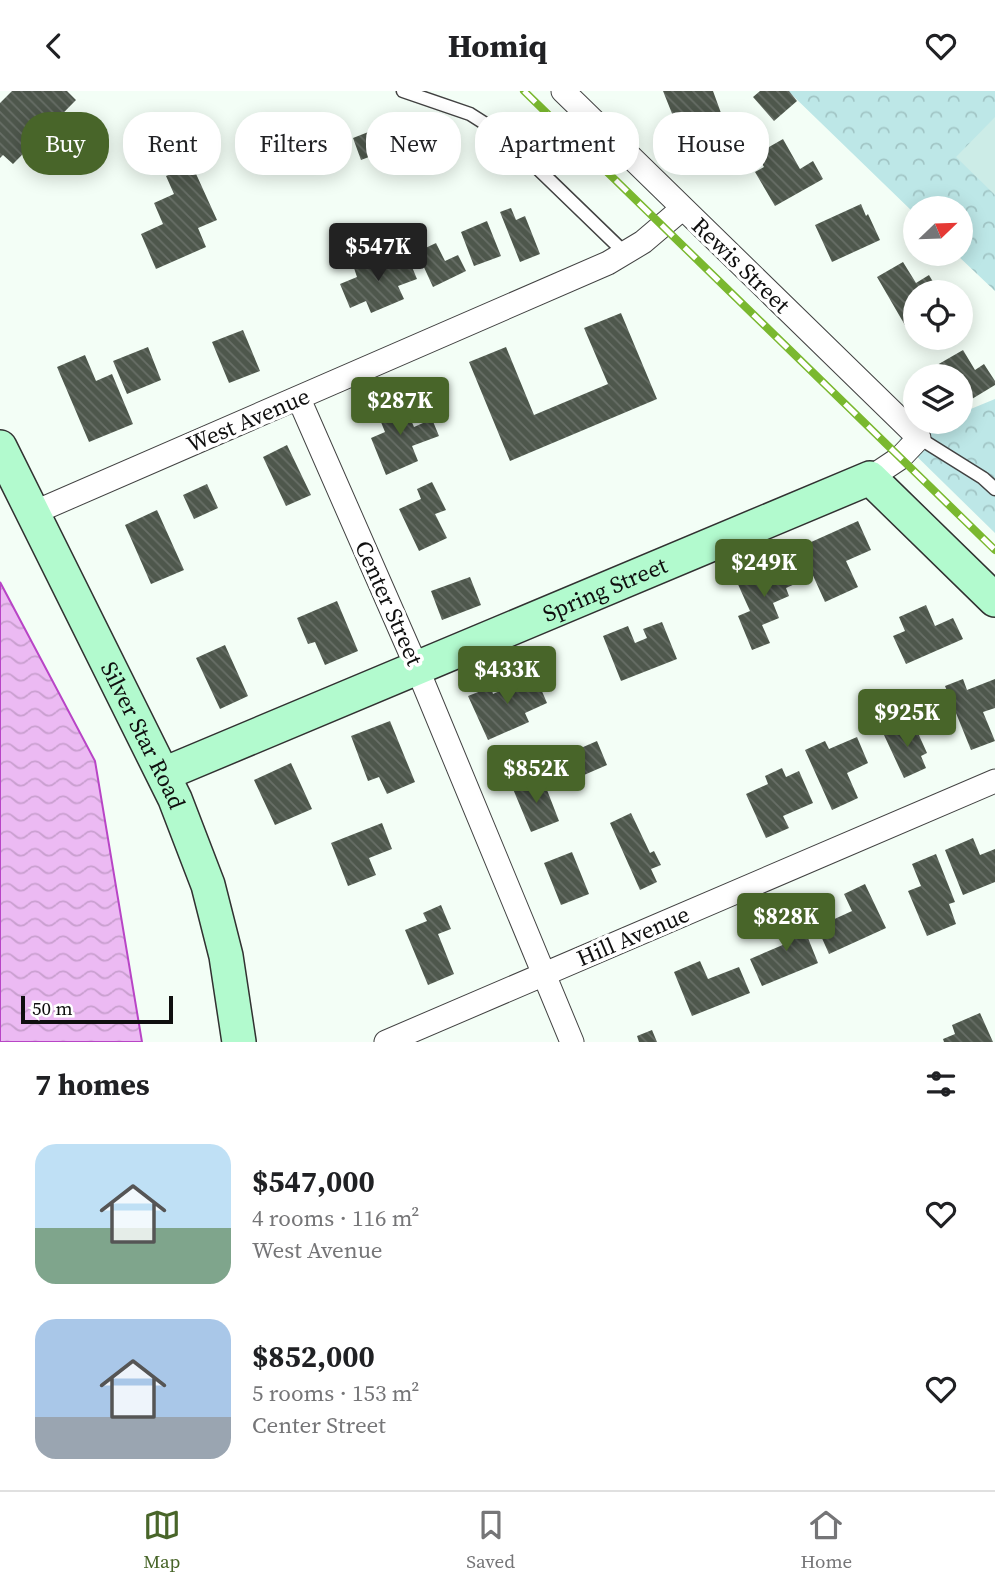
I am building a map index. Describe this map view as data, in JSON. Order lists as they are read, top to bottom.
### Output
{
  "streets": {
    "street": [
      "Rewis Street",
      "West Avenue",
      "Spring Street",
      "Center Street",
      "Silver Star Road",
      "Hill Avenue"
    ]
  },
  "crossings": [
    ["Rewis Street", "West Avenue"],
    ["Rewis Street", "Spring Street"],
    ["West Avenue", "Center Street"],
    ["West Avenue", "Silver Star Road"],
    ["Spring Street", "Center Street"],
    ["Spring Street", "Silver Star Road"],
    ["Center Street", "Hill Avenue"]
  ],
  "scale_bar": "50 m",
  "north": "top right",
  "page": {
    "header": "Homiq",
    "chip": [
      "Buy",
      "Rent",
      "Filters",
      "New",
      "Apartment",
      "House"
    ],
    "price": [
      "$547K",
      "$287K",
      "$249K",
      "$433K",
      "$925K",
      "$852K",
      "$828K"
    ],
    "scale": "50 m",
    "heading": "7 homes",
    "list": [
      {
        "name": "$547,000",
        "note": "4 rooms · 116 m² · West Avenue"
      },
      {
        "name": "$852,000",
        "note": "5 rooms · 153 m² · Center Street"
      }
    ],
    "tabs": ["Map", "Saved", "Home"]
  }
}
